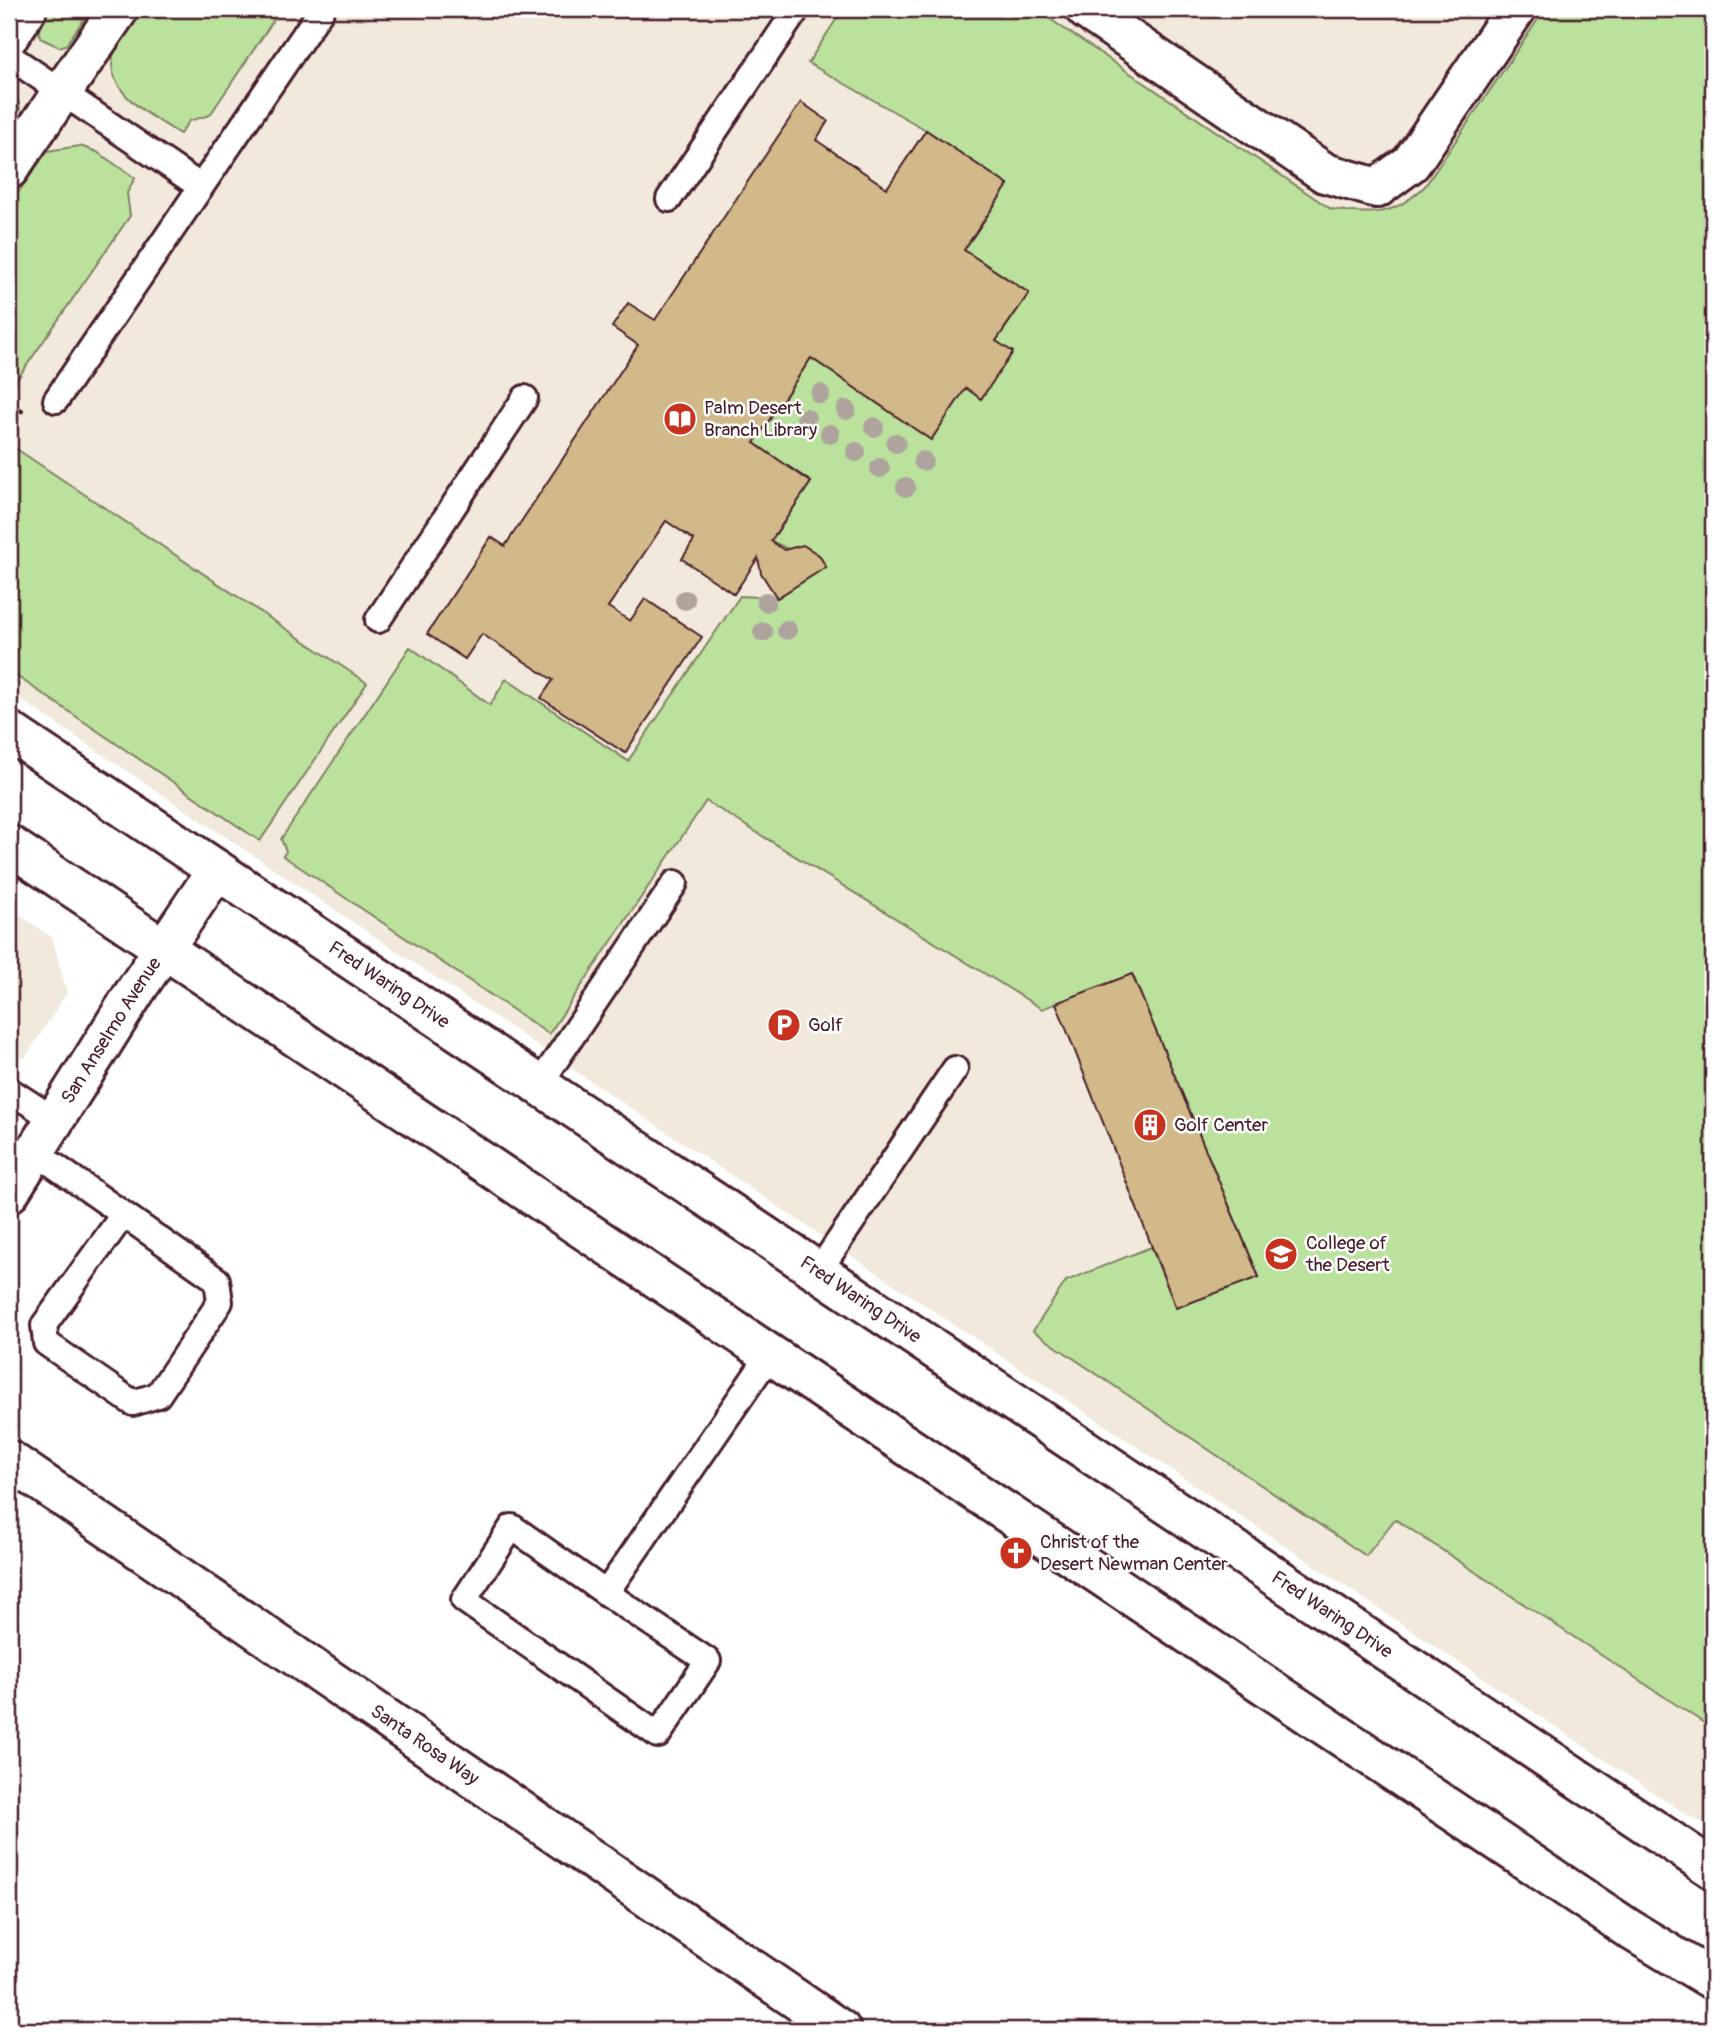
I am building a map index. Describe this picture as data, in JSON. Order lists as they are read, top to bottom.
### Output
{
  "streets": {
    "main road": ["Fred Waring Drive", "San Anselmo Avenue", "Santa Rosa Way"]
  },
  "crossings": [
    ["Fred Waring Drive", "San Anselmo Avenue"]
  ],
  "places": {
    "library": ["Palm Desert Branch Library"],
    "parking": ["Golf"],
    "building": ["Golf Center"],
    "school or university": ["College of the Desert"],
    "church": ["Christ of the Desert Newman Center"]
  }
}
